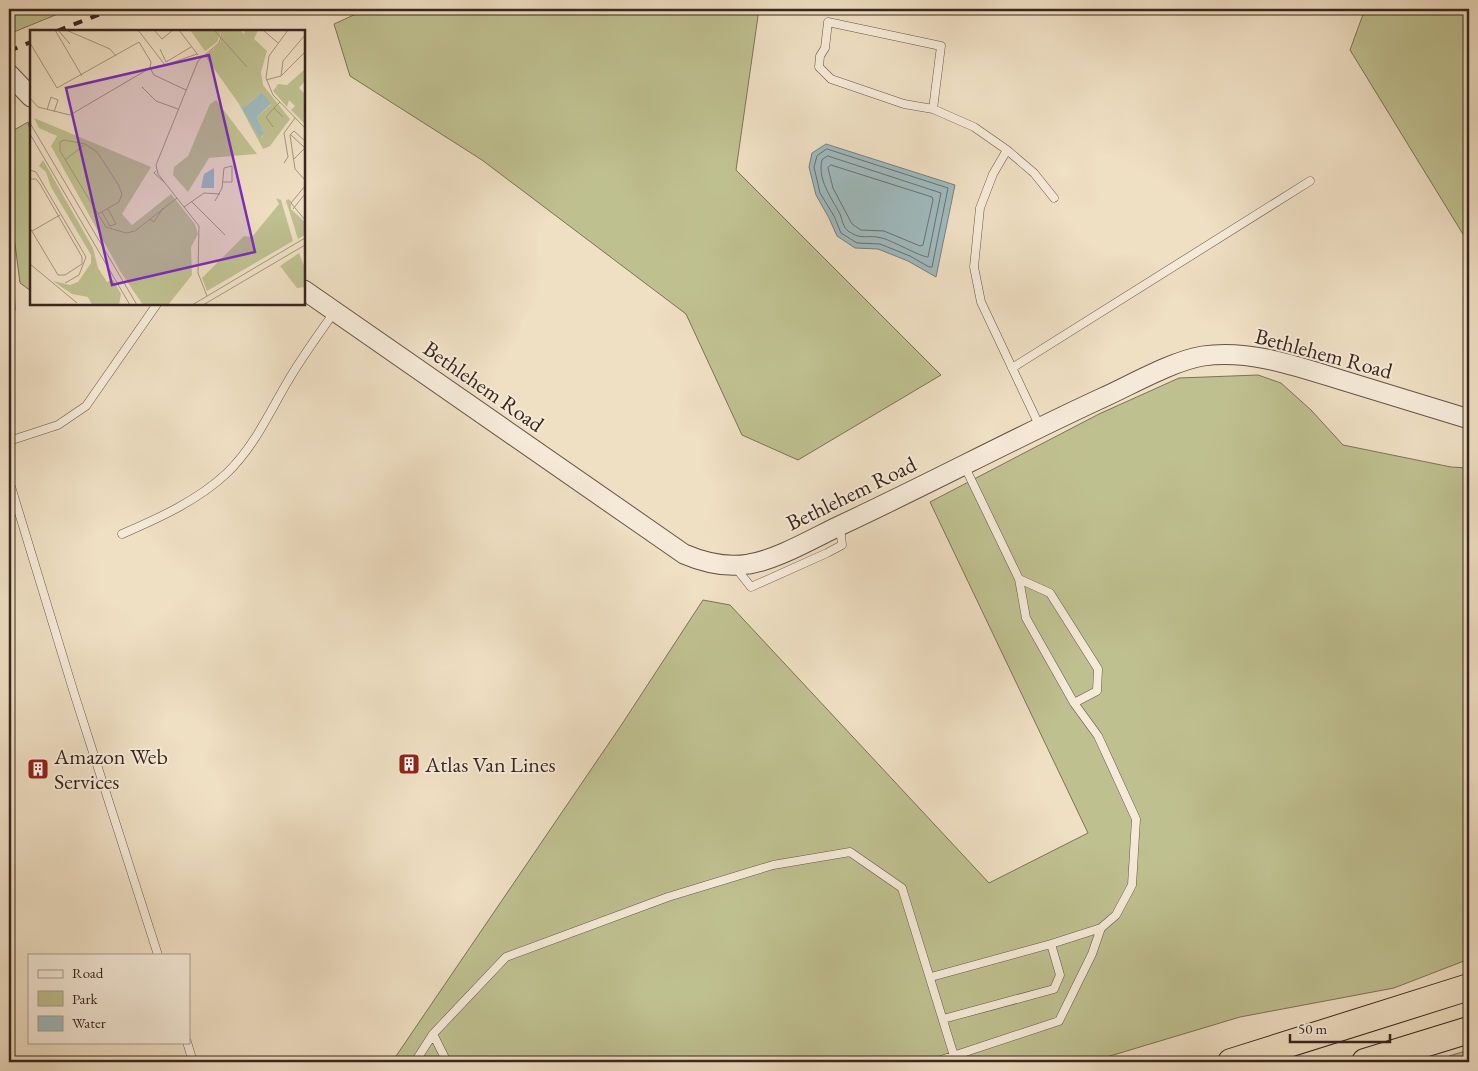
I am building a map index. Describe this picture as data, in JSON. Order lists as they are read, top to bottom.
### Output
{
  "streets": {
    "street": ["Bethlehem Road"]
  },
  "places": {
    "building": ["Atlas Van Lines", "Amazon Web Services"]
  },
  "legend": ["Road", "Park", "Water"],
  "scale_bar": "50 m"
}
